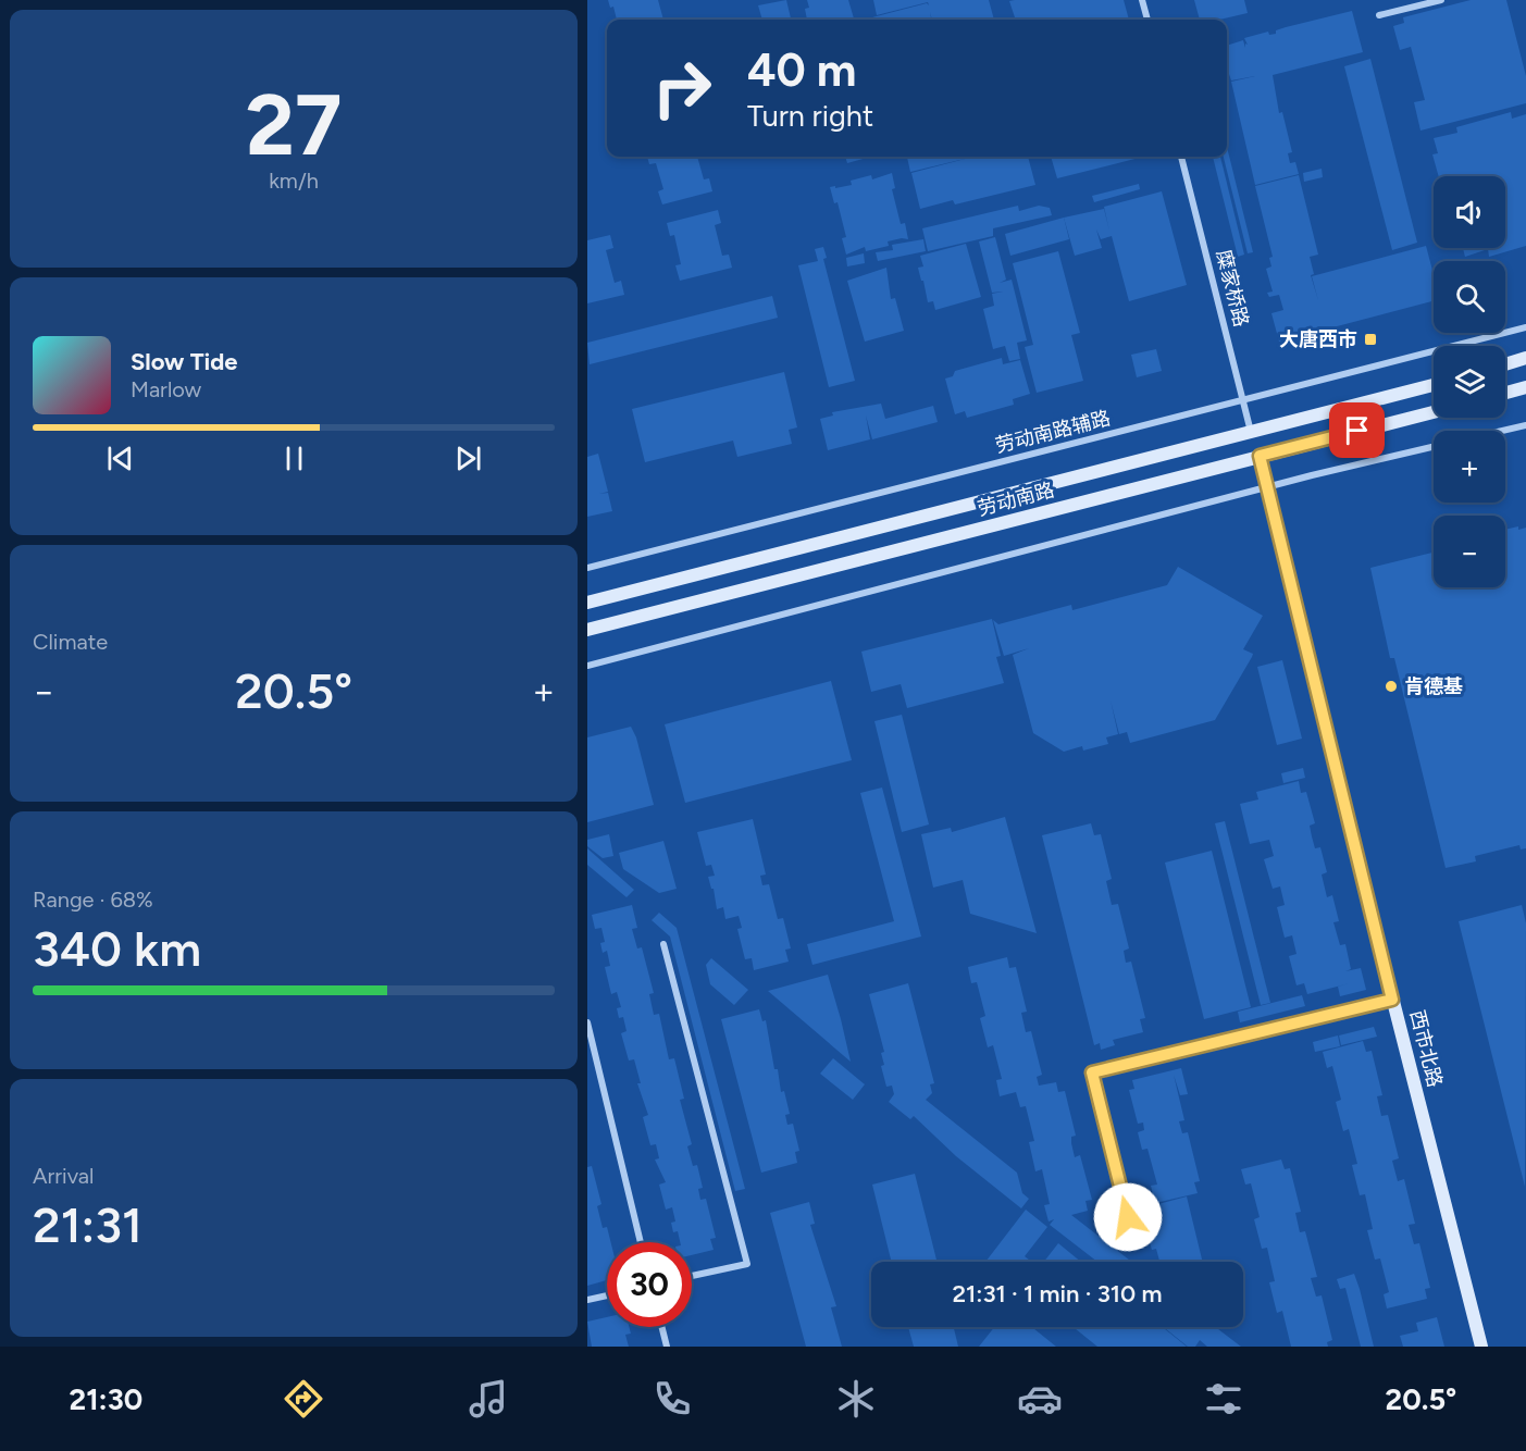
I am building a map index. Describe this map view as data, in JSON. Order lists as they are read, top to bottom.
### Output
{
  "streets": {
    "main road": ["劳动南路", "西市北路"],
    "street": ["糜家桥路", "劳动南路辅路"]
  },
  "crossings": [
    ["糜家桥路", "劳动南路辅路"],
    ["糜家桥路", "劳动南路"],
    ["劳动南路", "西市北路"]
  ],
  "places": {
    "transit": ["大唐西市"],
    "other": ["肯德基"]
  },
  "page": {
    "tile": [
      ["27", "km/h"],
      "Climate",
      ["Range · 68%", "340 km"],
      ["Arrival", "21:31"]
    ],
    "turn": ["40 m", "Turn right"],
    "map_buttons": ["+", "−"],
    "song": ["Slow Tide", "Marlow"],
    "heat": ["−", "20.5°", "+"],
    "limit": "30",
    "trip": "21:31 · 1 min · 310 m",
    "tabs": ["21:30", "20.5°"]
  }
}
